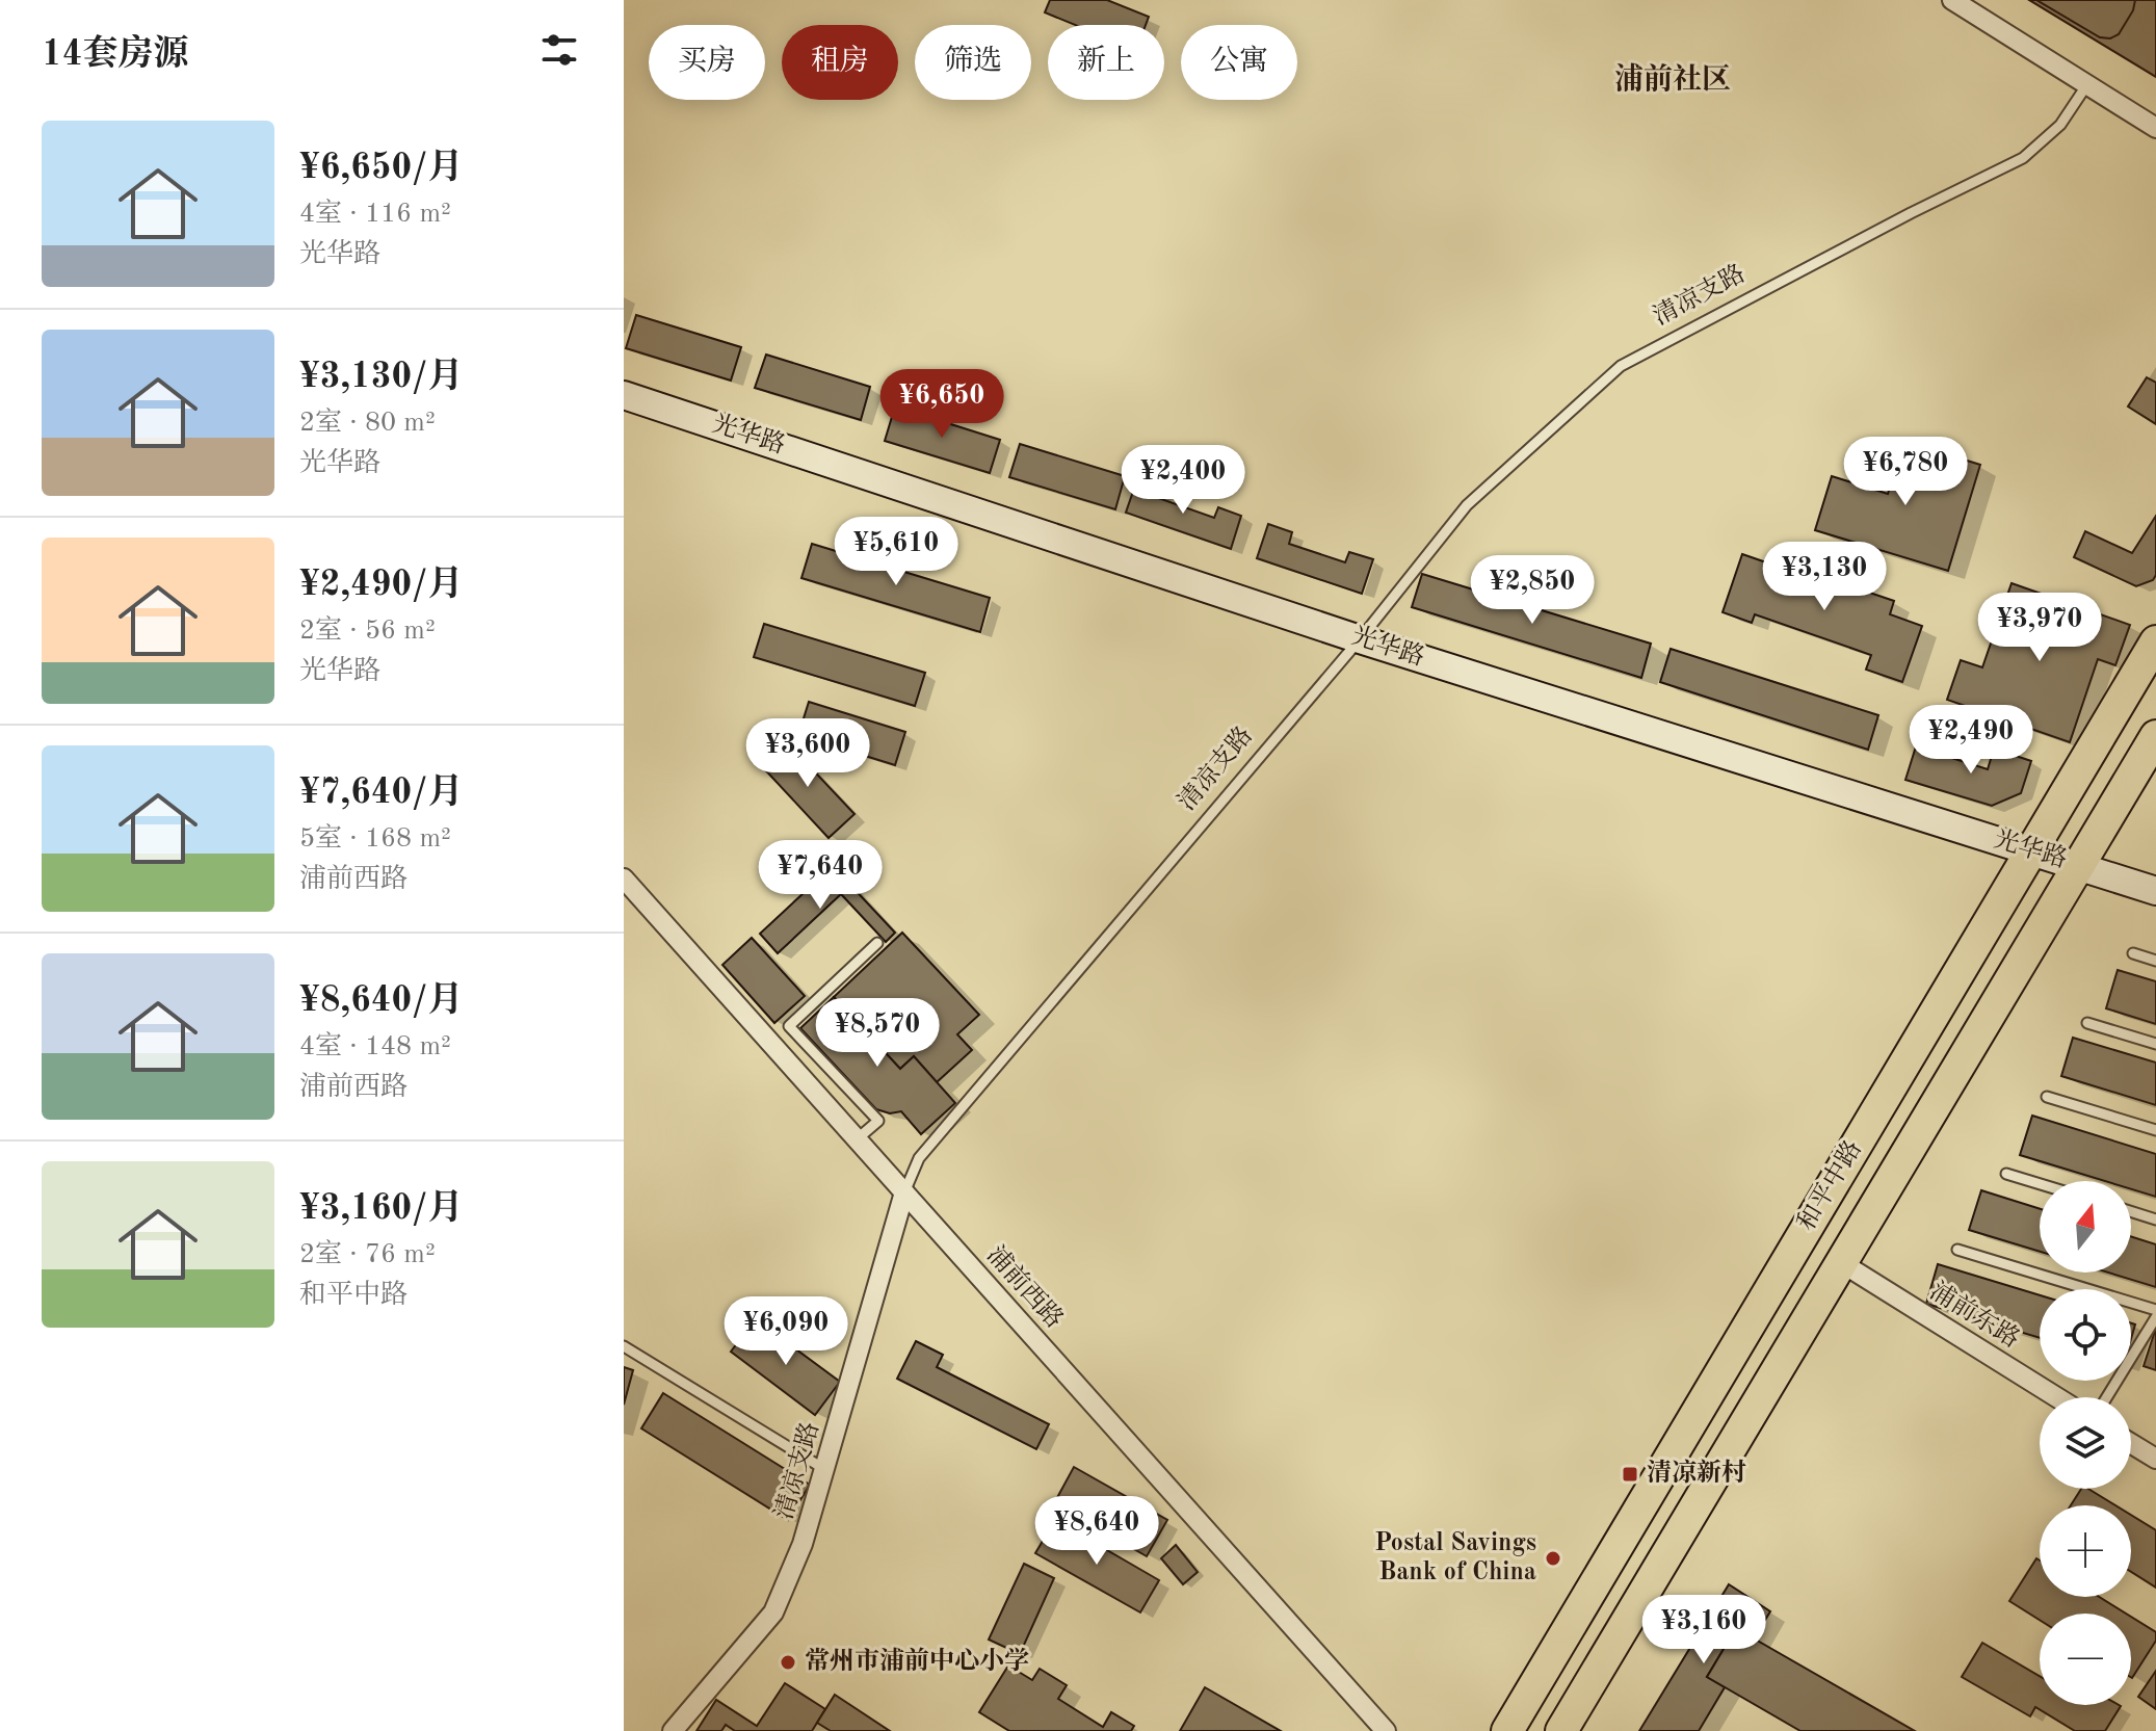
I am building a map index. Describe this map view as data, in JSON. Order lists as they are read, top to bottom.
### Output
{
  "streets": {
    "main road": ["光华路", "和平中路"],
    "street": ["清凉支路", "浦前西路", "浦前东路"]
  },
  "crossings": [
    ["清凉支路", "光华路"],
    ["清凉支路", "浦前西路"],
    ["光华路", "和平中路"],
    ["和平中路", "浦前东路"]
  ],
  "districts": ["浦前社区"],
  "places": {
    "transit": ["清凉新村"],
    "other": ["Postal Savings Bank of China", "常州市浦前中心小学"]
  },
  "north": "top",
  "page": {
    "heading": "14套房源",
    "chip": [
      "买房",
      "租房",
      "筛选",
      "新上",
      "公寓"
    ],
    "list": [
      {
        "name": "¥6,650/月",
        "note": "4室 · 116 m² · 光华路"
      },
      {
        "name": "¥3,130/月",
        "note": "2室 · 80 m² · 光华路"
      },
      {
        "name": "¥2,490/月",
        "note": "2室 · 56 m² · 光华路"
      },
      {
        "name": "¥7,640/月",
        "note": "5室 · 168 m² · 浦前西路"
      },
      {
        "name": "¥8,640/月",
        "note": "4室 · 148 m² · 浦前西路"
      },
      {
        "name": "¥3,160/月",
        "note": "2室 · 76 m² · 和平中路"
      }
    ],
    "price": [
      "¥6,650",
      "¥6,780",
      "¥2,400",
      "¥5,610",
      "¥3,130",
      "¥2,850",
      "¥3,970",
      "¥2,490",
      "¥3,600",
      "¥7,640",
      "¥8,570",
      "¥6,090",
      "¥8,640",
      "¥3,160"
    ],
    "map_buttons": ["+", "−"]
  }
}
